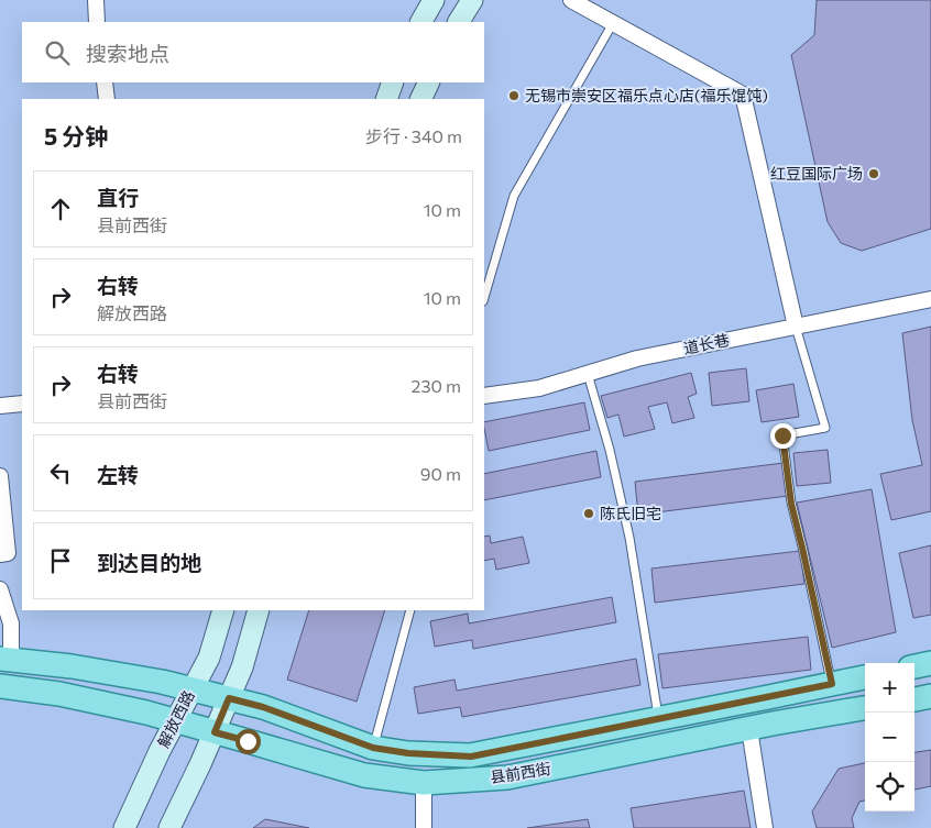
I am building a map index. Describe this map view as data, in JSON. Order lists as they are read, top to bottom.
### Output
{
  "streets": {
    "main road": ["解放西路", "县前西街"],
    "street": ["道长巷"]
  },
  "crossings": [
    ["解放西路", "县前西街"]
  ],
  "places": ["无锡市崇安区福乐点心店(福乐馄饨)", "红豆国际广场", "陈氏旧宅"],
  "page": {
    "search": "搜索地点",
    "heading": ["5 分钟", "步行 · 340 m"],
    "list": [
      ["直行", "县前西街", "10 m"],
      ["右转", "解放西路", "10 m"],
      ["右转", "县前西街", "230 m"],
      ["左转", "90 m"],
      "到达目的地"
    ],
    "map_buttons": ["+", "−"]
  }
}
